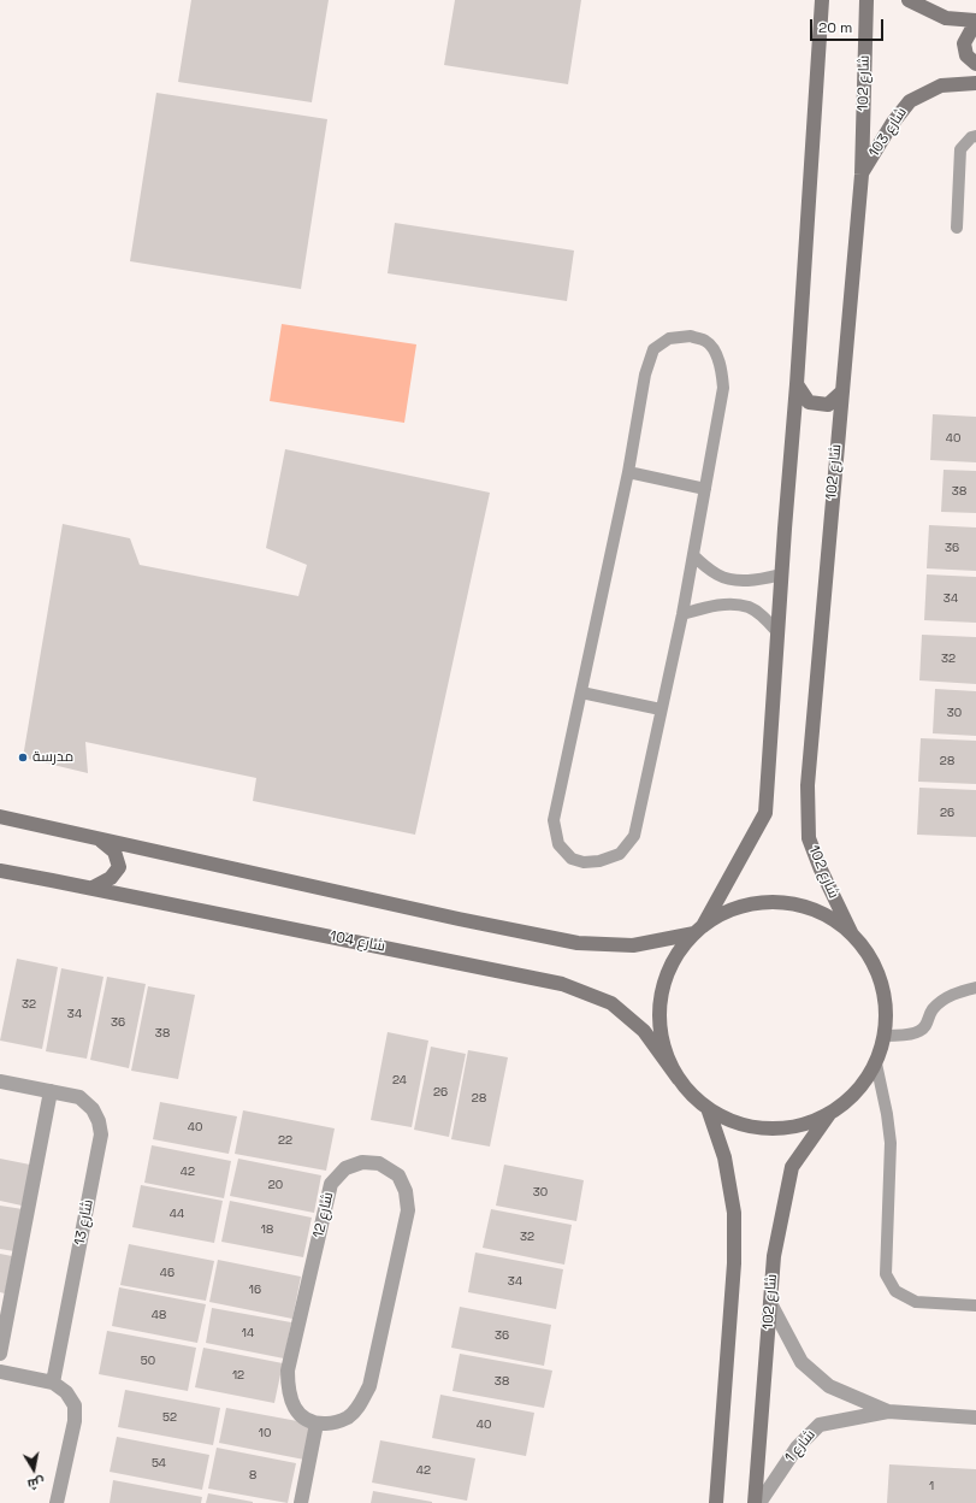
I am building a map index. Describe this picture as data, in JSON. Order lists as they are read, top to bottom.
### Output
{
  "streets": {
    "street": [
      "شارع 102",
      "شارع 103",
      "شارع 104",
      "شارع 12",
      "شارع 13",
      "شارع 1"
    ]
  },
  "crossings": [
    ["شارع 102", "شارع 103"],
    ["شارع 102", "شارع 1"]
  ],
  "places": ["مدرسة"],
  "house_numbers": [
    "40",
    "38",
    "36",
    "34",
    "32",
    "30",
    "28",
    "26",
    "32",
    "34",
    "36",
    "38",
    "24",
    "26",
    "28",
    "40",
    "22",
    "42",
    "20",
    "30",
    "44",
    "18",
    "32",
    "46",
    "34",
    "16",
    "48",
    "14",
    "36",
    "50",
    "12",
    "38",
    "52",
    "40",
    "10",
    "54",
    "42",
    "8",
    "1"
  ],
  "scale_bar": "20 m",
  "north": "bottom"
}
